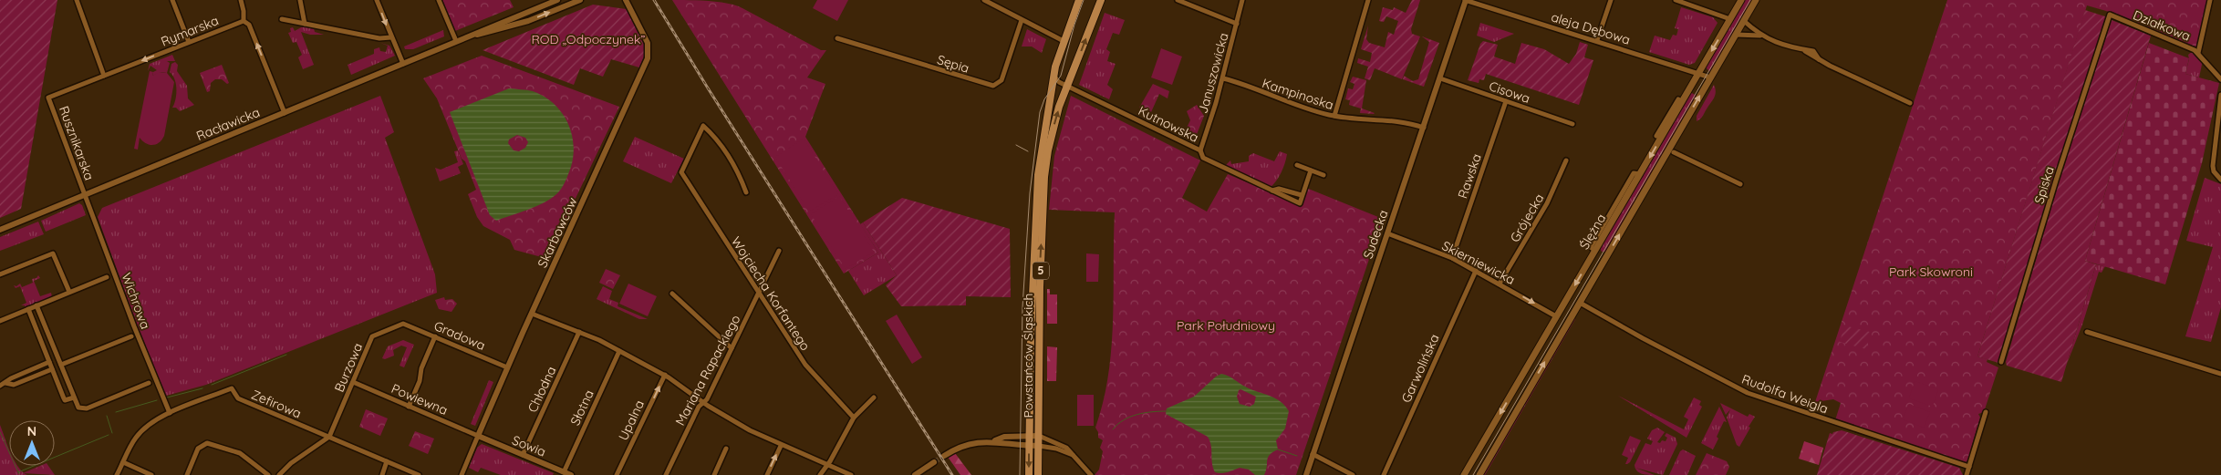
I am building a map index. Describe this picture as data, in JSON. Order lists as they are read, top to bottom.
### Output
{
  "streets": {
    "main road": ["Ślężna", "5", "Powstańców Śląskich"],
    "street": [
      "Działkowa",
      "aleja Dębowa",
      "Rymarska",
      "Sępia",
      "Januszowicka",
      "Cisowa",
      "Kampinoska",
      "Racławicka",
      "Kutnowska",
      "Rusznikarska",
      "Rawska",
      "Spiska",
      "Grójecka",
      "Skarbowców",
      "Sudecka",
      "Skierniewicka",
      "Wojciecha Korfantego",
      "Wichrowa",
      "Gradowa",
      "Burzowa",
      "Garwolińska",
      "Mariana Rapackiego",
      "Chłodna",
      "Rudolfa Weigla",
      "Powiewna",
      "Zefirowa",
      "Słotna",
      "Upalna",
      "Sowia"
    ]
  },
  "crossings": [
    ["Działkowa", "Spiska"],
    ["aleja Dębowa", "Ślężna"],
    ["aleja Dębowa", "Sudecka"],
    ["Rymarska", "Racławicka"],
    ["Rymarska", "Rusznikarska"],
    ["Januszowicka", "Kampinoska"],
    ["Januszowicka", "Kutnowska"],
    ["Cisowa", "Rawska"],
    ["Cisowa", "Sudecka"],
    ["Kampinoska", "Sudecka"],
    ["Racławicka", "Rusznikarska"],
    ["Racławicka", "Wichrowa"],
    ["Kutnowska", "Powstańców Śląskich"],
    ["Rusznikarska", "Wichrowa"],
    ["Rawska", "Skierniewicka"],
    ["Grójecka", "Skierniewicka"],
    ["Ślężna", "Skierniewicka"],
    ["Ślężna", "Rudolfa Weigla"],
    ["Skarbowców", "Gradowa"],
    ["Skarbowców", "Powiewna"],
    ["Skarbowców", "Sowia"],
    ["Sudecka", "Skierniewicka"],
    ["Skierniewicka", "Garwolińska"],
    ["Wojciecha Korfantego", "Mariana Rapackiego"],
    ["Wichrowa", "Zefirowa"],
    ["Gradowa", "Burzowa"],
    ["Burzowa", "Powiewna"],
    ["Burzowa", "Zefirowa"],
    ["Chłodna", "Sowia"],
    ["Powiewna", "Sowia"],
    ["Słotna", "Sowia"]
  ],
  "one_way": ["Upalna"],
  "parks": ["ROD „Odpoczynek”", "Park Skowroni", "Park Południowy"],
  "north": "top"
}
